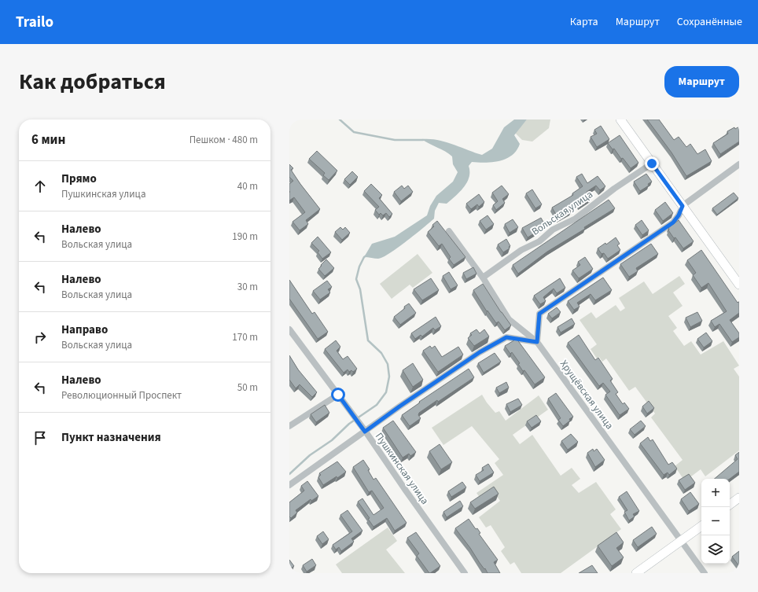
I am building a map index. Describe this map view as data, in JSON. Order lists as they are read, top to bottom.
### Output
{
  "streets": {
    "street": ["Вольская улица", "Хрущёвская улица", "Пушкинская улица"]
  },
  "crossings": [
    ["Вольская улица", "Хрущёвская улица"]
  ],
  "page": {
    "header": "Trailo",
    "nav": ["Карта", "Маршрут", "Сохранённые"],
    "title": "Как добраться",
    "buttons": "Маршрут",
    "heading": ["6 мин", "Пешком · 480 m"],
    "list": [
      ["Прямо", "Пушкинская улица", "40 m"],
      ["Налево", "Вольская улица", "190 m"],
      ["Налево", "Вольская улица", "30 m"],
      ["Направо", "Вольская улица", "170 m"],
      ["Налево", "Революционный Проспект", "50 m"],
      "Пункт назначения"
    ],
    "map_buttons": ["+", "−"]
  }
}
